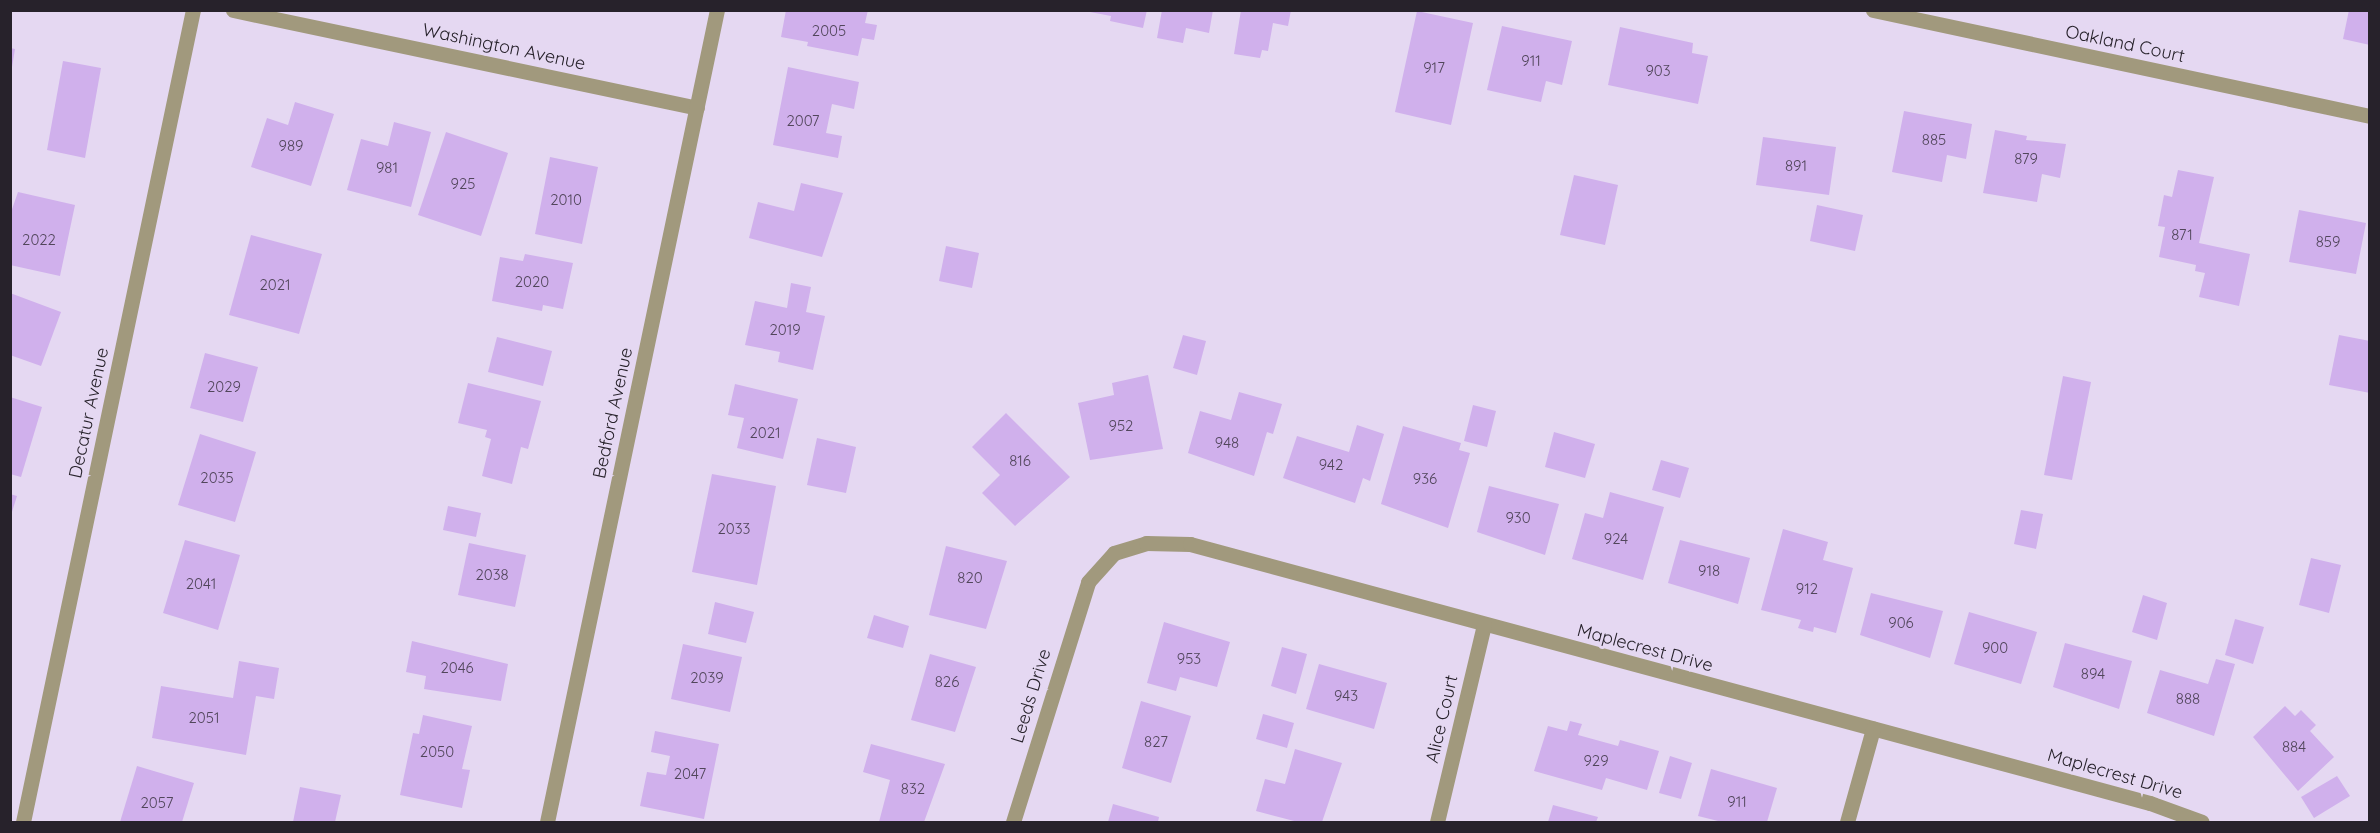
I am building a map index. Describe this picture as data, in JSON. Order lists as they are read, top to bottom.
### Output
{
  "streets": {
    "street": [
      "Oakland Court",
      "Washington Avenue",
      "Decatur Avenue",
      "Bedford Avenue",
      "Maplecrest Drive",
      "Leeds Drive",
      "Alice Court"
    ]
  },
  "crossings": [
    ["Washington Avenue", "Bedford Avenue"],
    ["Maplecrest Drive", "Leeds Drive"],
    ["Maplecrest Drive", "Alice Court"]
  ],
  "house_numbers": [
    "2005",
    "911",
    "917",
    "903",
    "2007",
    "885",
    "989",
    "879",
    "891",
    "981",
    "925",
    "2010",
    "871",
    "2022",
    "859",
    "2020",
    "2021",
    "2019",
    "2029",
    "952",
    "2021",
    "948",
    "816",
    "942",
    "2035",
    "936",
    "930",
    "2033",
    "924",
    "918",
    "2038",
    "820",
    "2041",
    "912",
    "906",
    "900",
    "953",
    "2046",
    "894",
    "2039",
    "826",
    "943",
    "888",
    "2051",
    "827",
    "884",
    "2050",
    "929",
    "2047",
    "832",
    "911",
    "2057"
  ]
}
